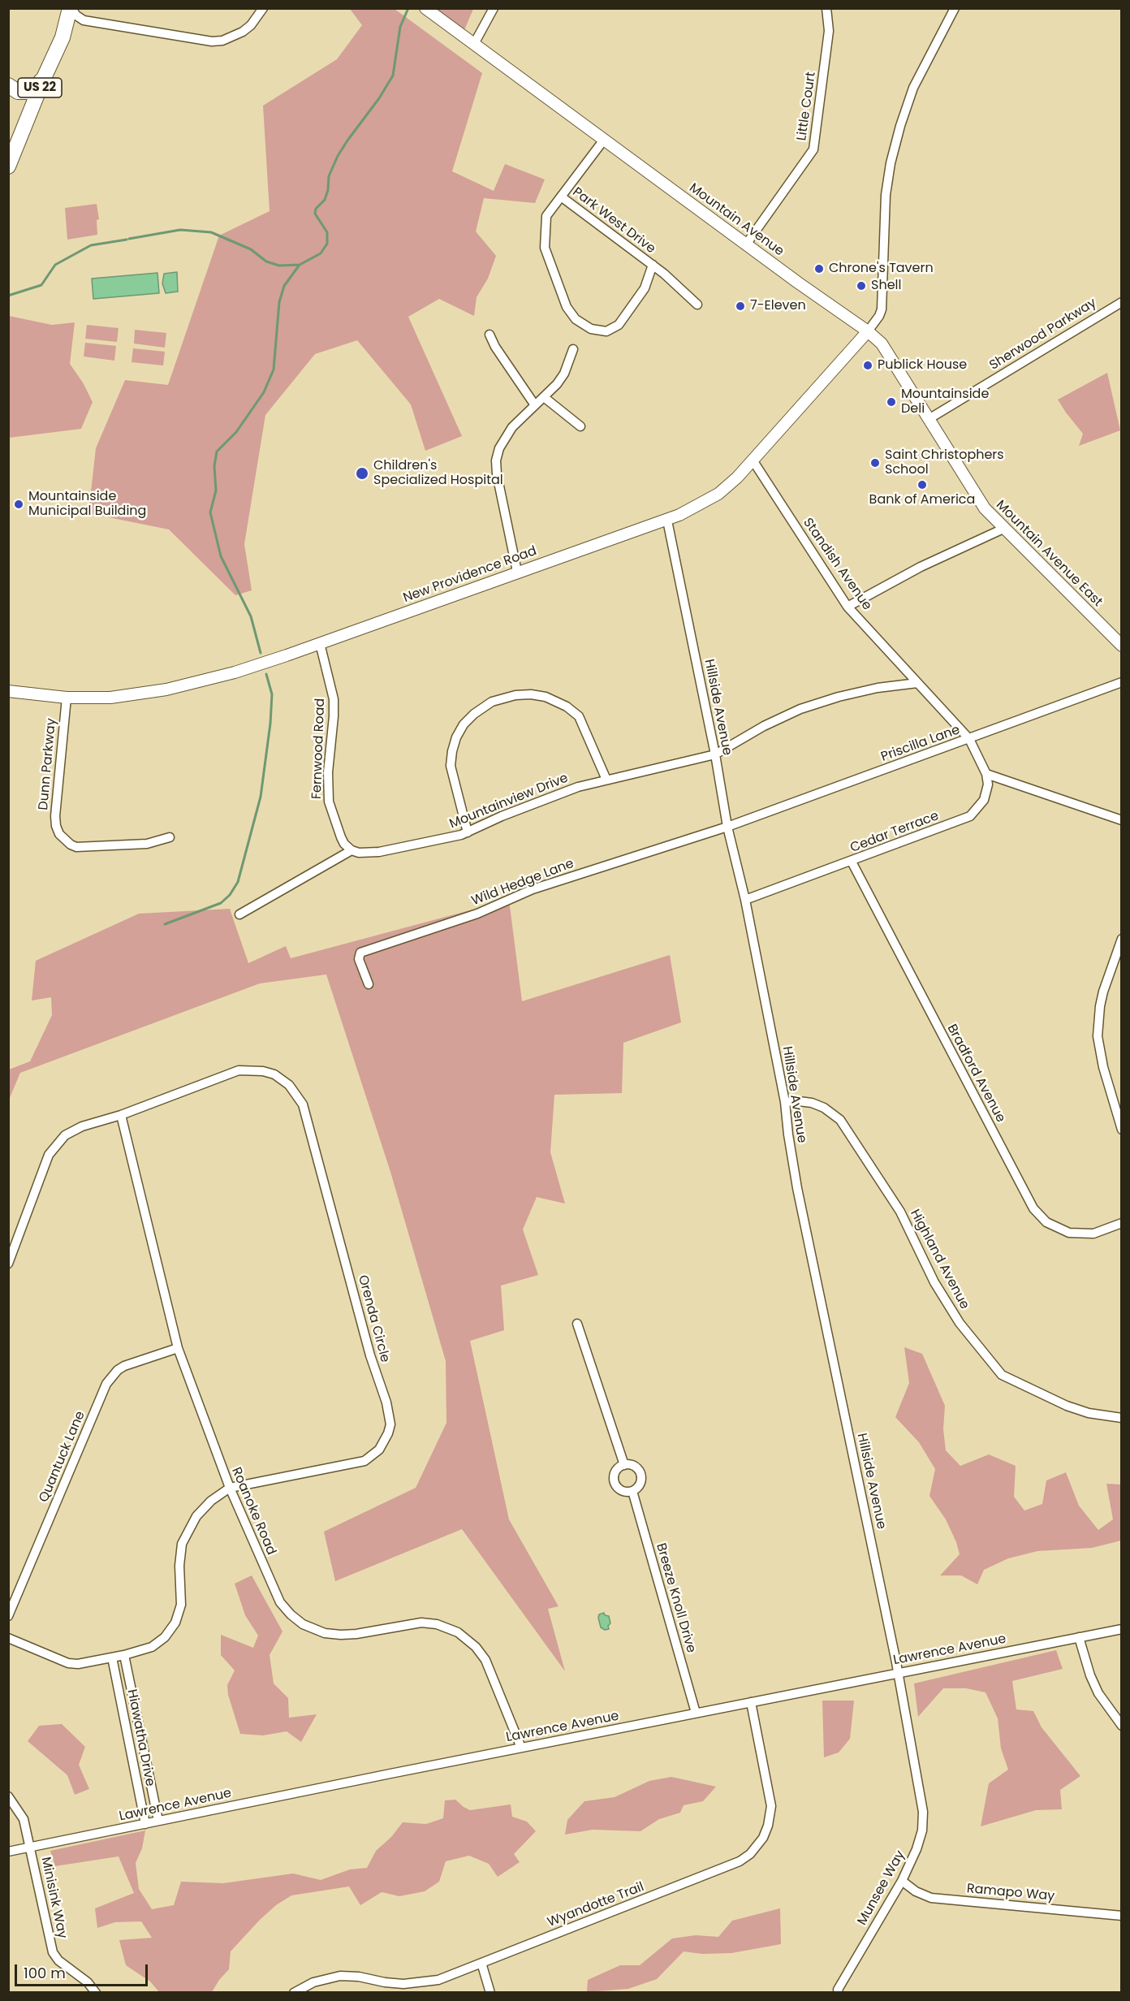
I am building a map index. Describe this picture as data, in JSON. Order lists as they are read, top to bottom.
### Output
{
  "streets": {
    "highway": ["US 22"],
    "street": [
      "Little Court",
      "Mountain Avenue",
      "Park West Drive",
      "Sherwood Parkway",
      "Mountain Avenue East",
      "Standish Avenue",
      "New Providence Road",
      "Hillside Avenue",
      "Priscilla Lane",
      "Fernwood Road",
      "Dunn Parkway",
      "Mountainview Drive",
      "Cedar Terrace",
      "Wild Hedge Lane",
      "Bradford Avenue",
      "Highland Avenue",
      "Orenda Circle",
      "Quantuck Lane",
      "Roanoke Road",
      "Breeze Knoll Drive",
      "Lawrence Avenue",
      "Hiawatha Drive",
      "Munsee Way",
      "Ramapo Way",
      "Minisink Way",
      "Wyandotte Trail"
    ]
  },
  "crossings": [
    ["Little Court", "Mountain Avenue"],
    ["Mountain Avenue", "Park West Drive"],
    ["Mountain Avenue", "Sherwood Parkway"],
    ["Mountain Avenue", "Mountain Avenue East"],
    ["Mountain Avenue", "New Providence Road"],
    ["Standish Avenue", "New Providence Road"],
    ["Standish Avenue", "Priscilla Lane"],
    ["Standish Avenue", "Mountainview Drive"],
    ["New Providence Road", "Hillside Avenue"],
    ["New Providence Road", "Fernwood Road"],
    ["New Providence Road", "Dunn Parkway"],
    ["Hillside Avenue", "Priscilla Lane"],
    ["Hillside Avenue", "Mountainview Drive"],
    ["Hillside Avenue", "Cedar Terrace"],
    ["Hillside Avenue", "Wild Hedge Lane"],
    ["Hillside Avenue", "Highland Avenue"],
    ["Hillside Avenue", "Lawrence Avenue"],
    ["Hillside Avenue", "Munsee Way"],
    ["Priscilla Lane", "Wild Hedge Lane"],
    ["Fernwood Road", "Mountainview Drive"],
    ["Cedar Terrace", "Bradford Avenue"],
    ["Orenda Circle", "Roanoke Road"],
    ["Orenda Circle", "Hiawatha Drive"],
    ["Quantuck Lane", "Roanoke Road"],
    ["Roanoke Road", "Lawrence Avenue"],
    ["Breeze Knoll Drive", "Lawrence Avenue"],
    ["Lawrence Avenue", "Hiawatha Drive"],
    ["Lawrence Avenue", "Munsee Way"],
    ["Lawrence Avenue", "Minisink Way"],
    ["Lawrence Avenue", "Wyandotte Trail"],
    ["Munsee Way", "Ramapo Way"]
  ],
  "places": [
    "Chrone's Tavern",
    "Shell",
    "7-Eleven",
    "Publick House",
    "Mountainside Deli",
    "Saint Christophers School",
    "Children's Specialized Hospital",
    "Bank of America",
    "Mountainside Municipal Building"
  ],
  "scale_bar": "100 m"
}
